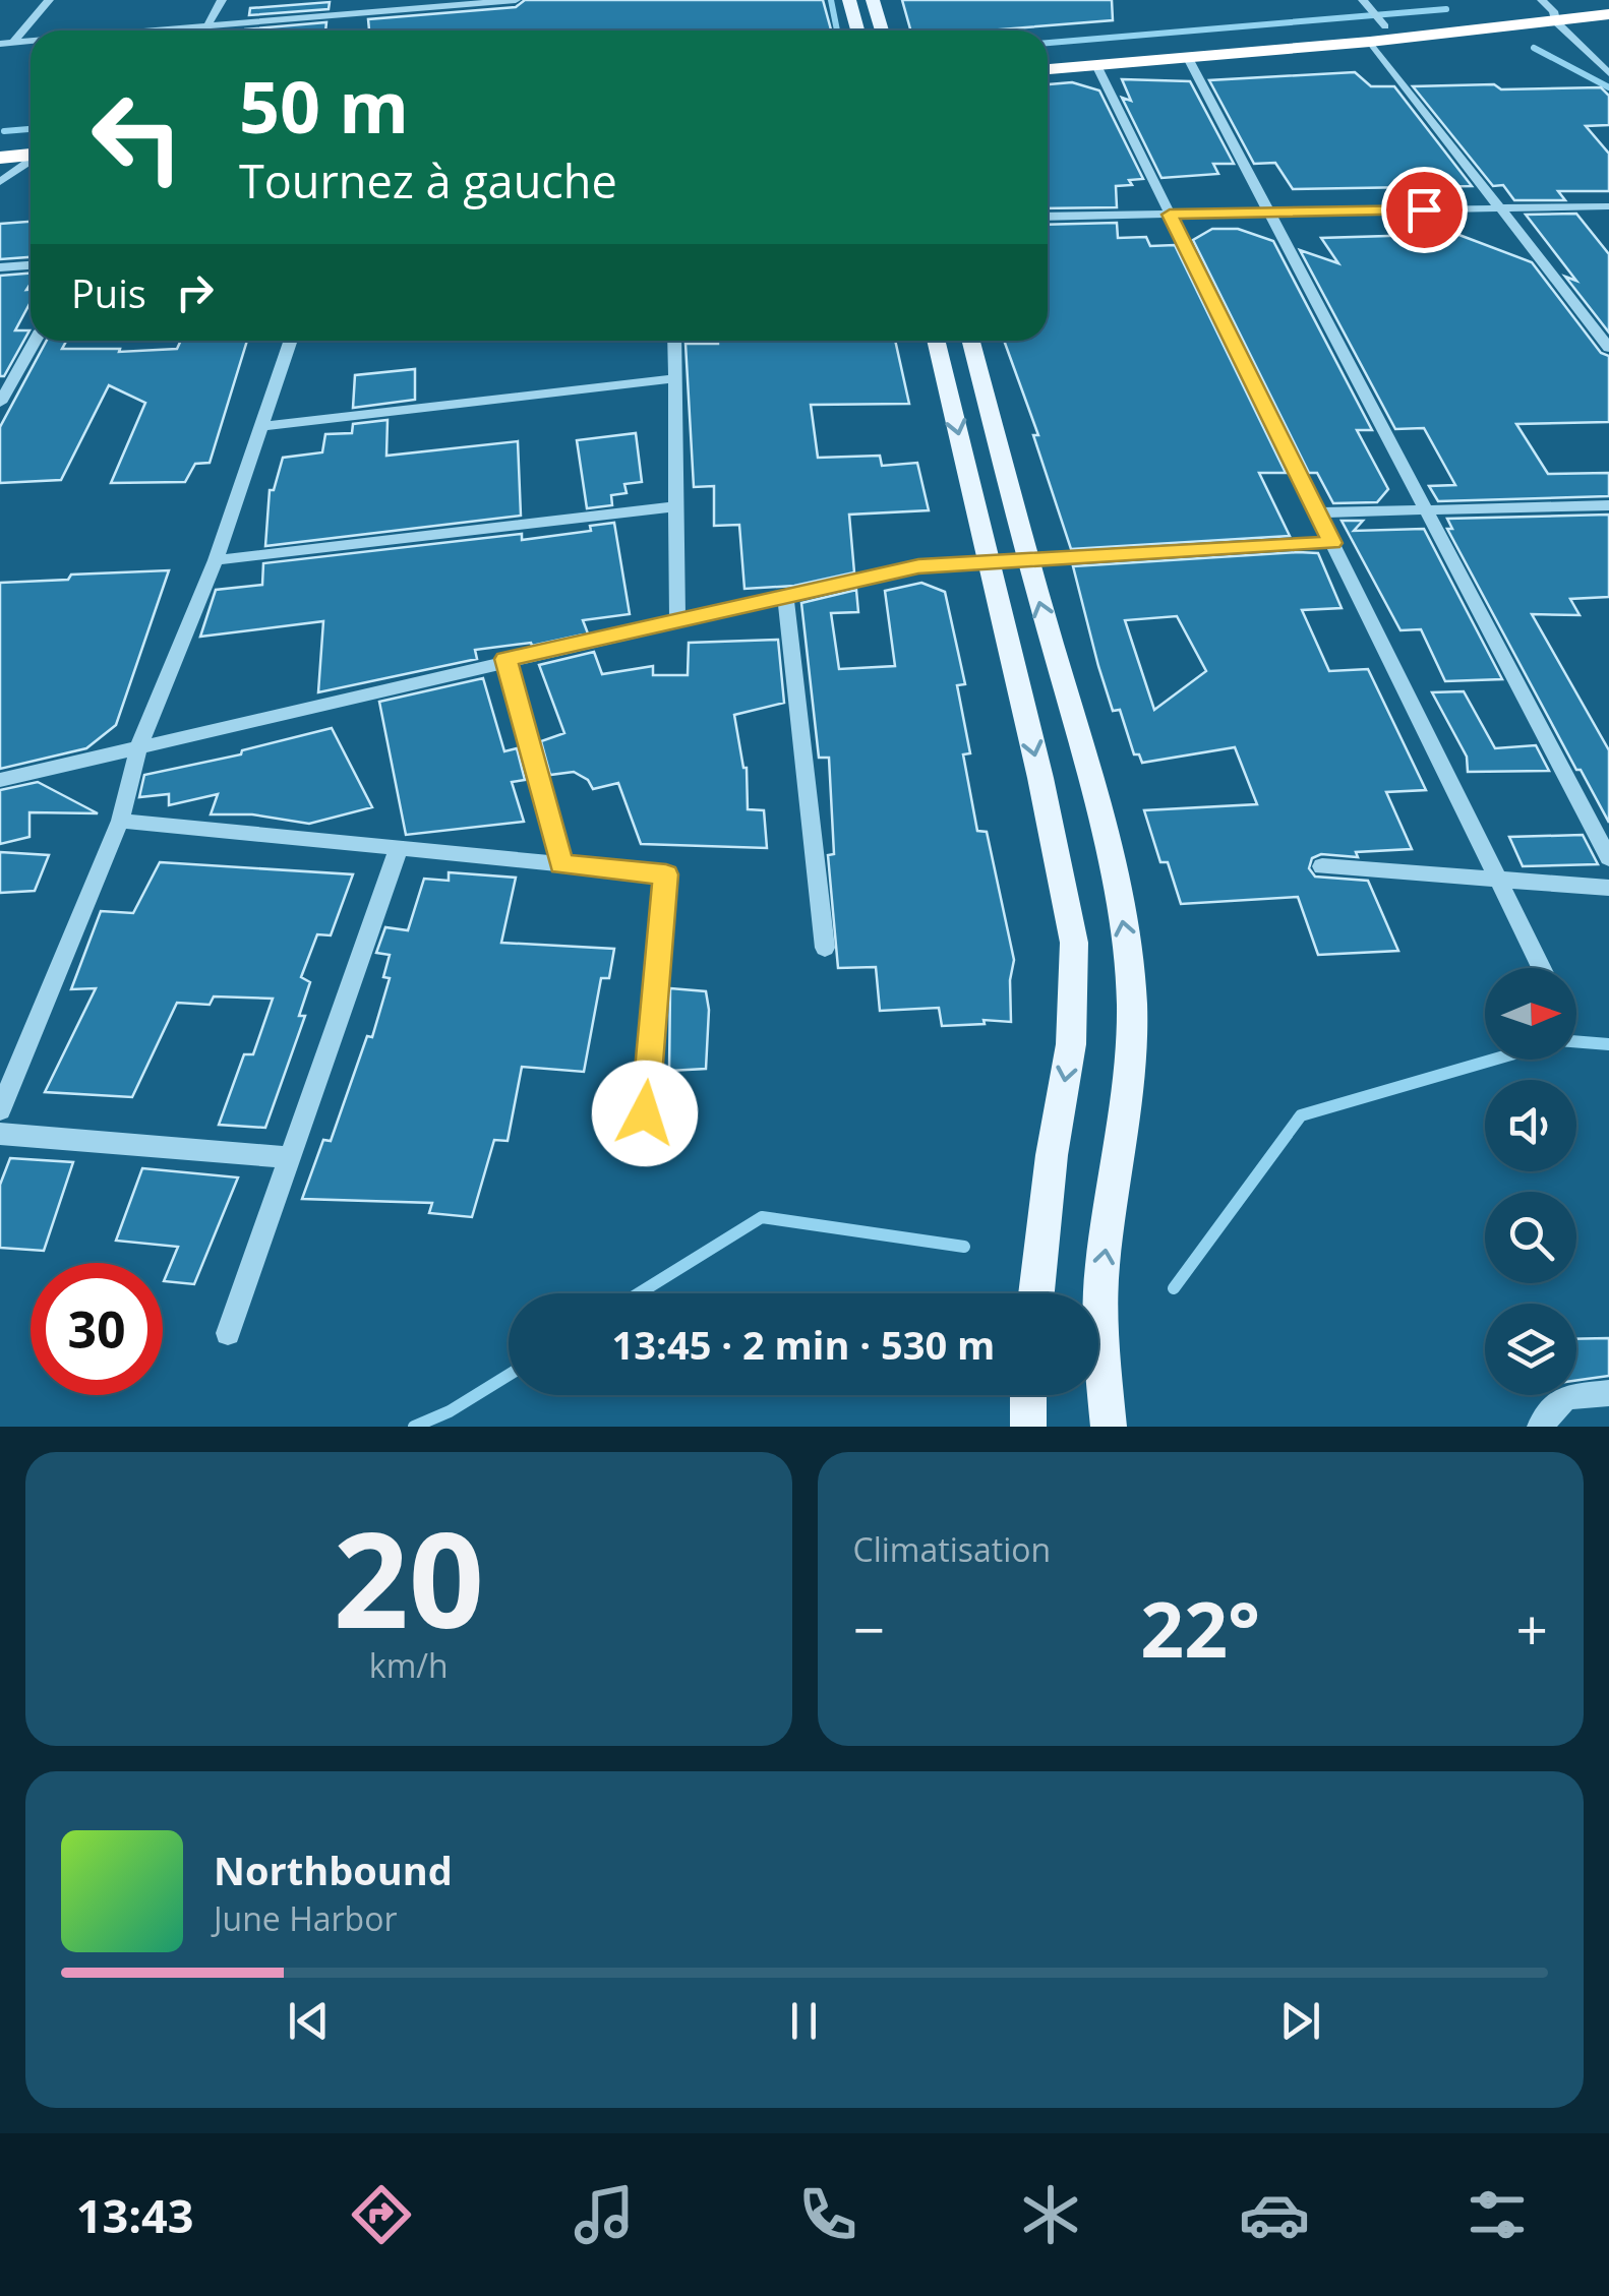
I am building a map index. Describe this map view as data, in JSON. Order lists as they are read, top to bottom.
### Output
{
  "north": "right",
  "page": {
    "turn": ["50 m", "Tournez à gauche"],
    "then": "Puis",
    "limit": "30",
    "trip": "13:45 · 2 min · 530 m",
    "tile": [
      ["20", "km/h"],
      "Climatisation"
    ],
    "heat": ["−", "22°", "+"],
    "song": ["Northbound", "June Harbor"],
    "tabs": "13:43"
  }
}
